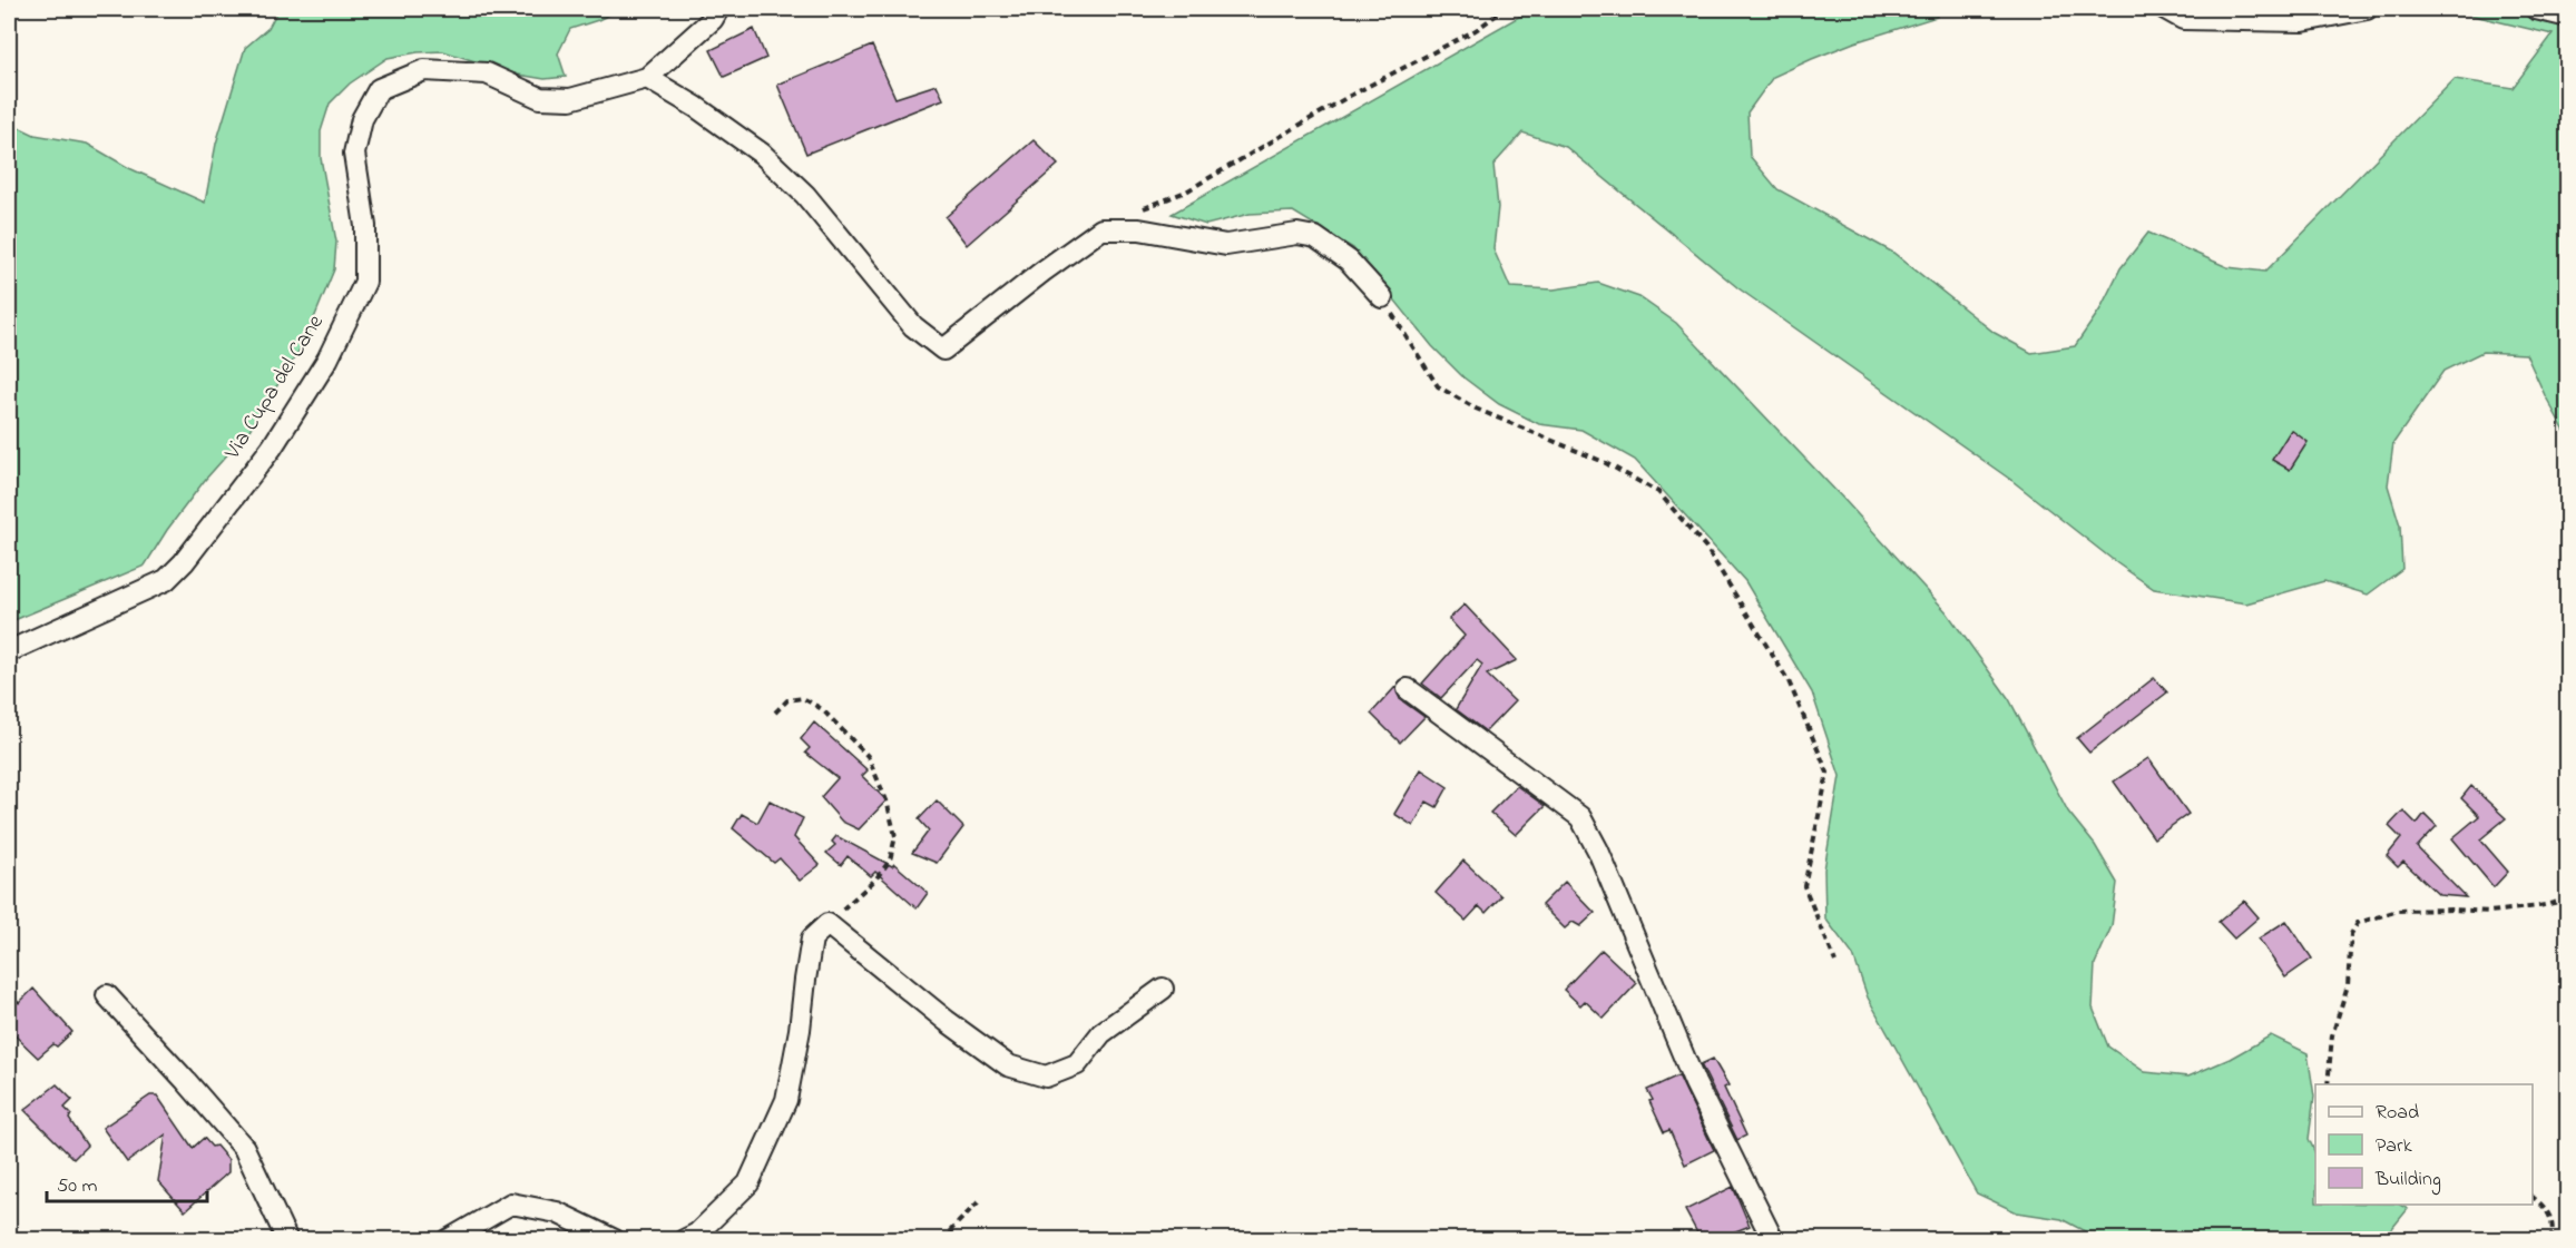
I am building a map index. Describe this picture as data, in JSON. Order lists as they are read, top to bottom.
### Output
{
  "streets": {
    "street": ["Via Cupa del Cane"]
  },
  "legend": ["Road", "Park", "Building"],
  "scale_bar": "50 m"
}
